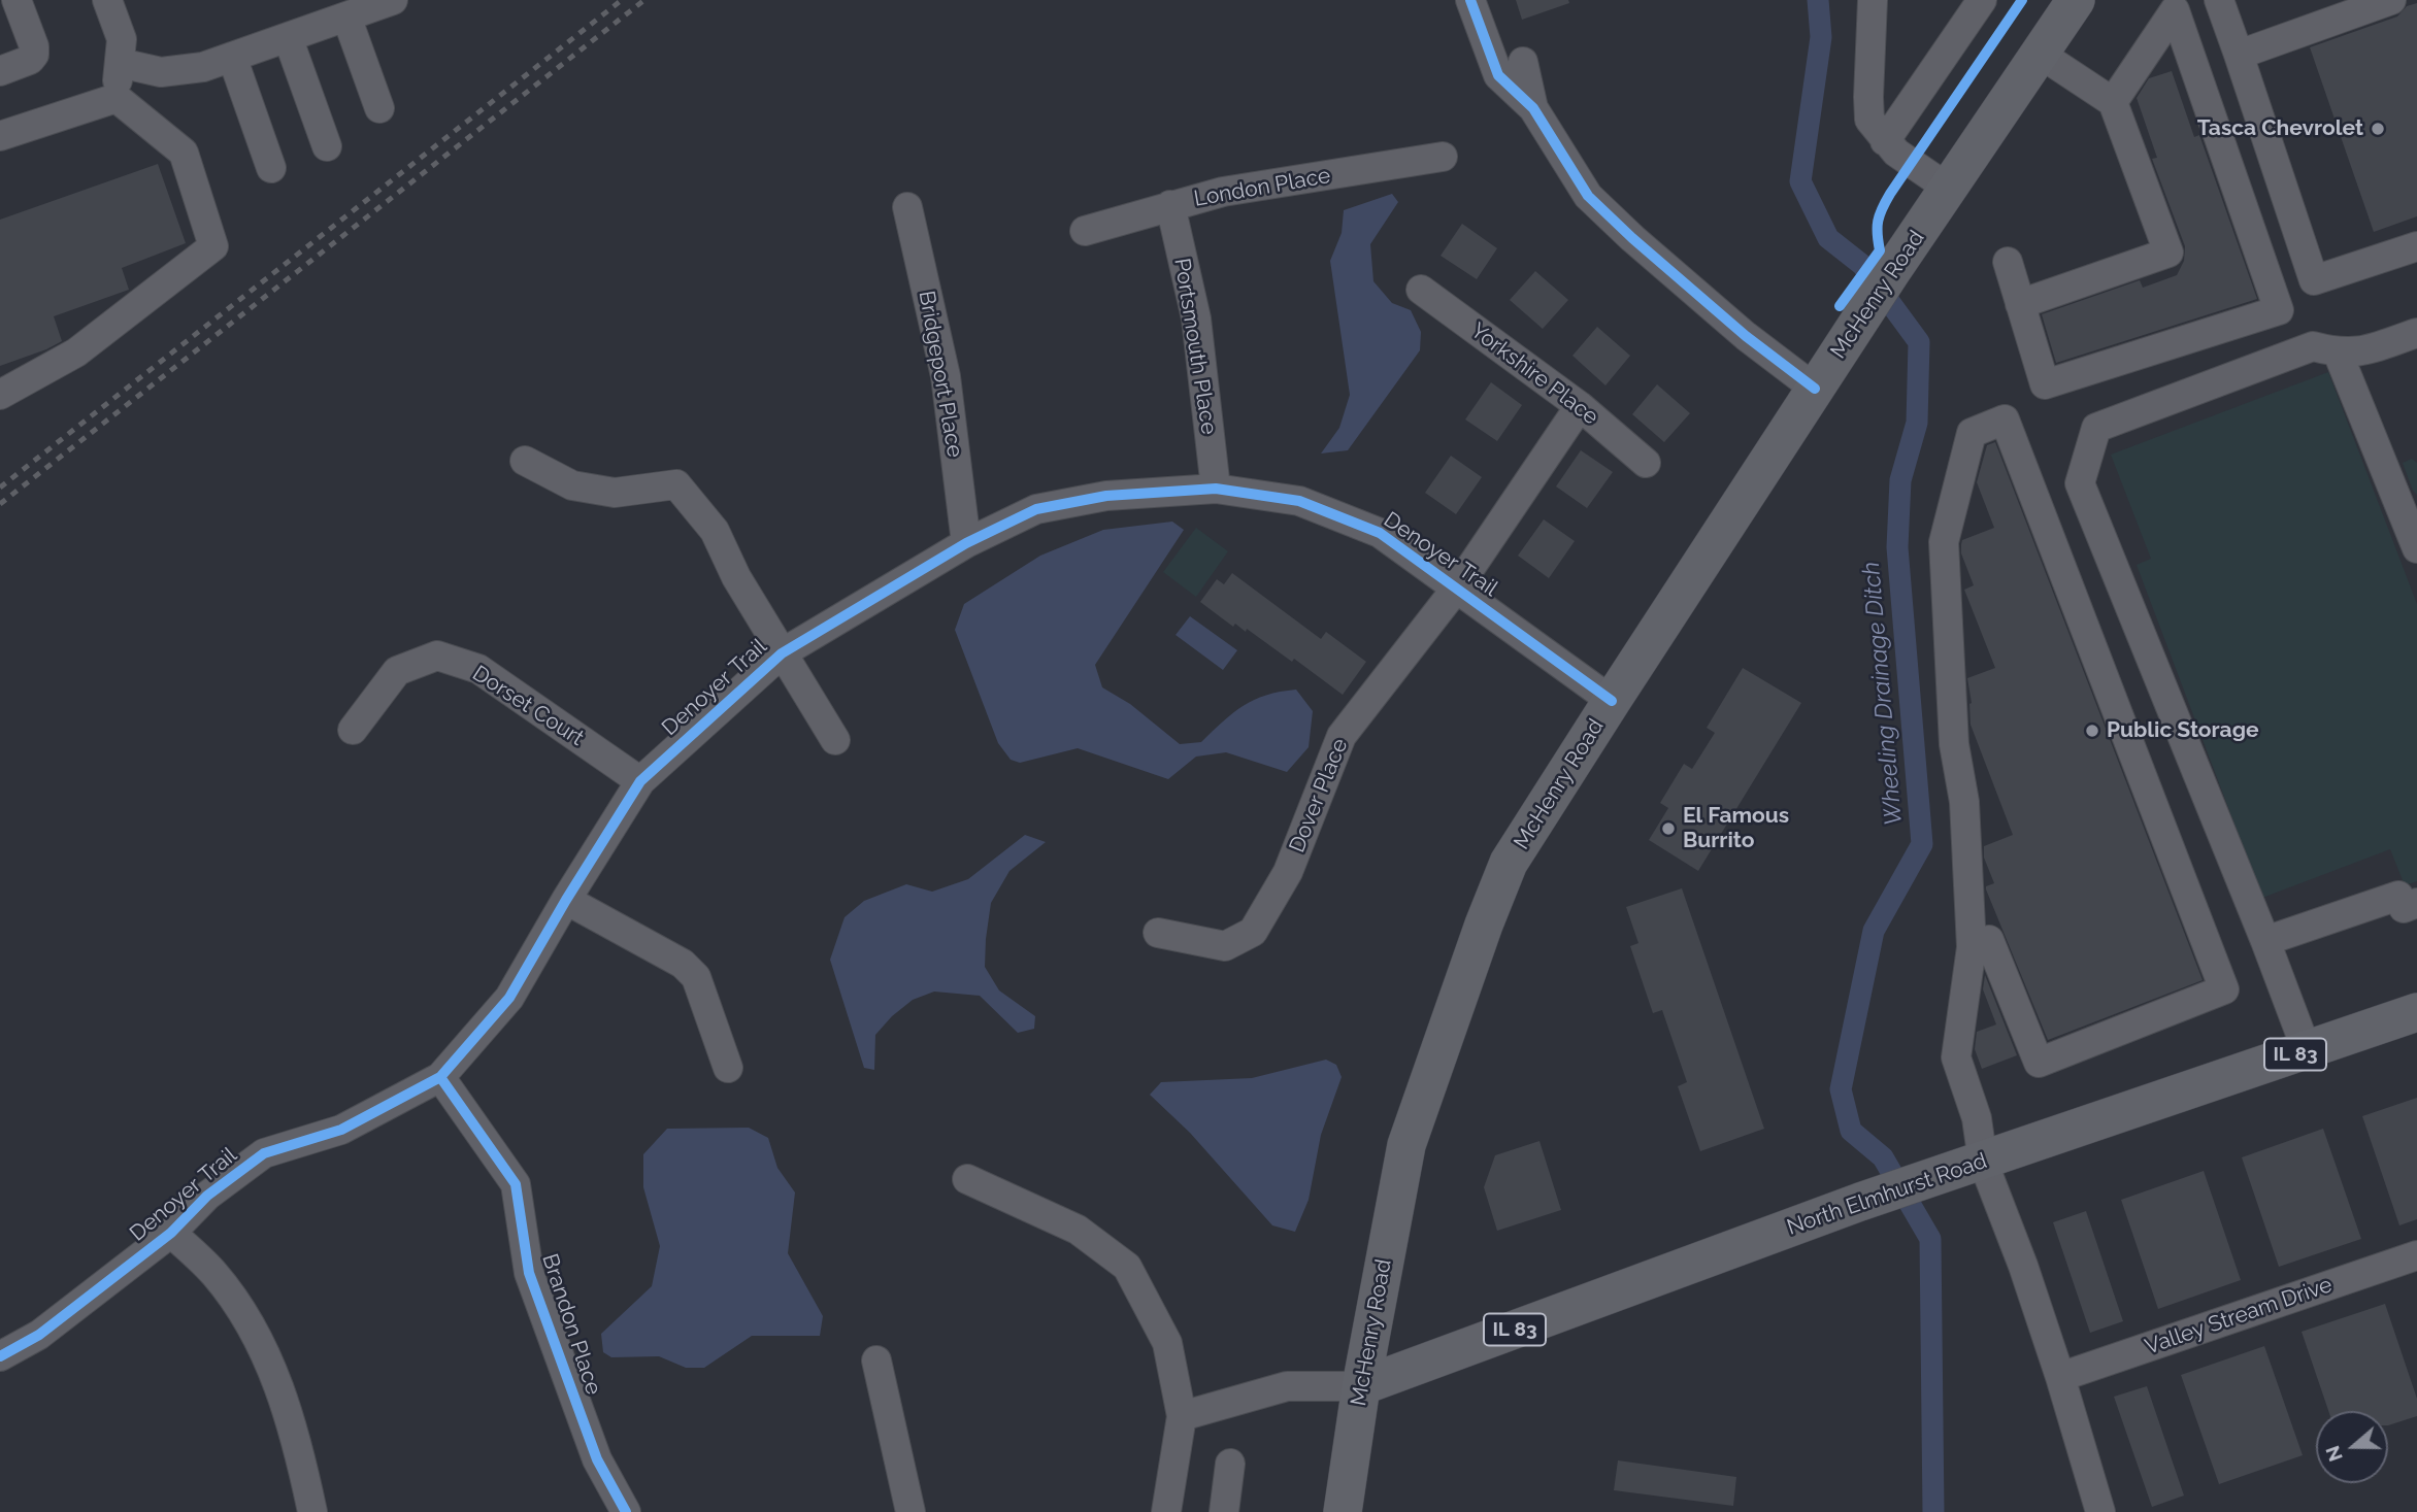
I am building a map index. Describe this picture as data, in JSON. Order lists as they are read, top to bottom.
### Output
{
  "streets": {
    "main road": ["McHenry Road", "IL 83", "North Elmhurst Road"],
    "street": [
      "London Place",
      "Portsmouth Place",
      "Bridgeport Place",
      "Yorkshire Place",
      "Denoyer Trail",
      "Dorset Court",
      "Dover Place",
      "Valley Stream Drive",
      "Brandon Place"
    ]
  },
  "crossings": [
    ["London Place", "Portsmouth Place"],
    ["McHenry Road", "Denoyer Trail"],
    ["McHenry Road", "North Elmhurst Road"],
    ["Portsmouth Place", "Denoyer Trail"],
    ["Bridgeport Place", "Denoyer Trail"],
    ["Yorkshire Place", "Dover Place"],
    ["Denoyer Trail", "Dorset Court"],
    ["Denoyer Trail", "Dover Place"],
    ["Denoyer Trail", "Brandon Place"]
  ],
  "water": ["Wheeling Drainage Ditch"],
  "places": ["Tasca Chevrolet", "Public Storage", "El Famous Burrito"],
  "north": "left"
}
